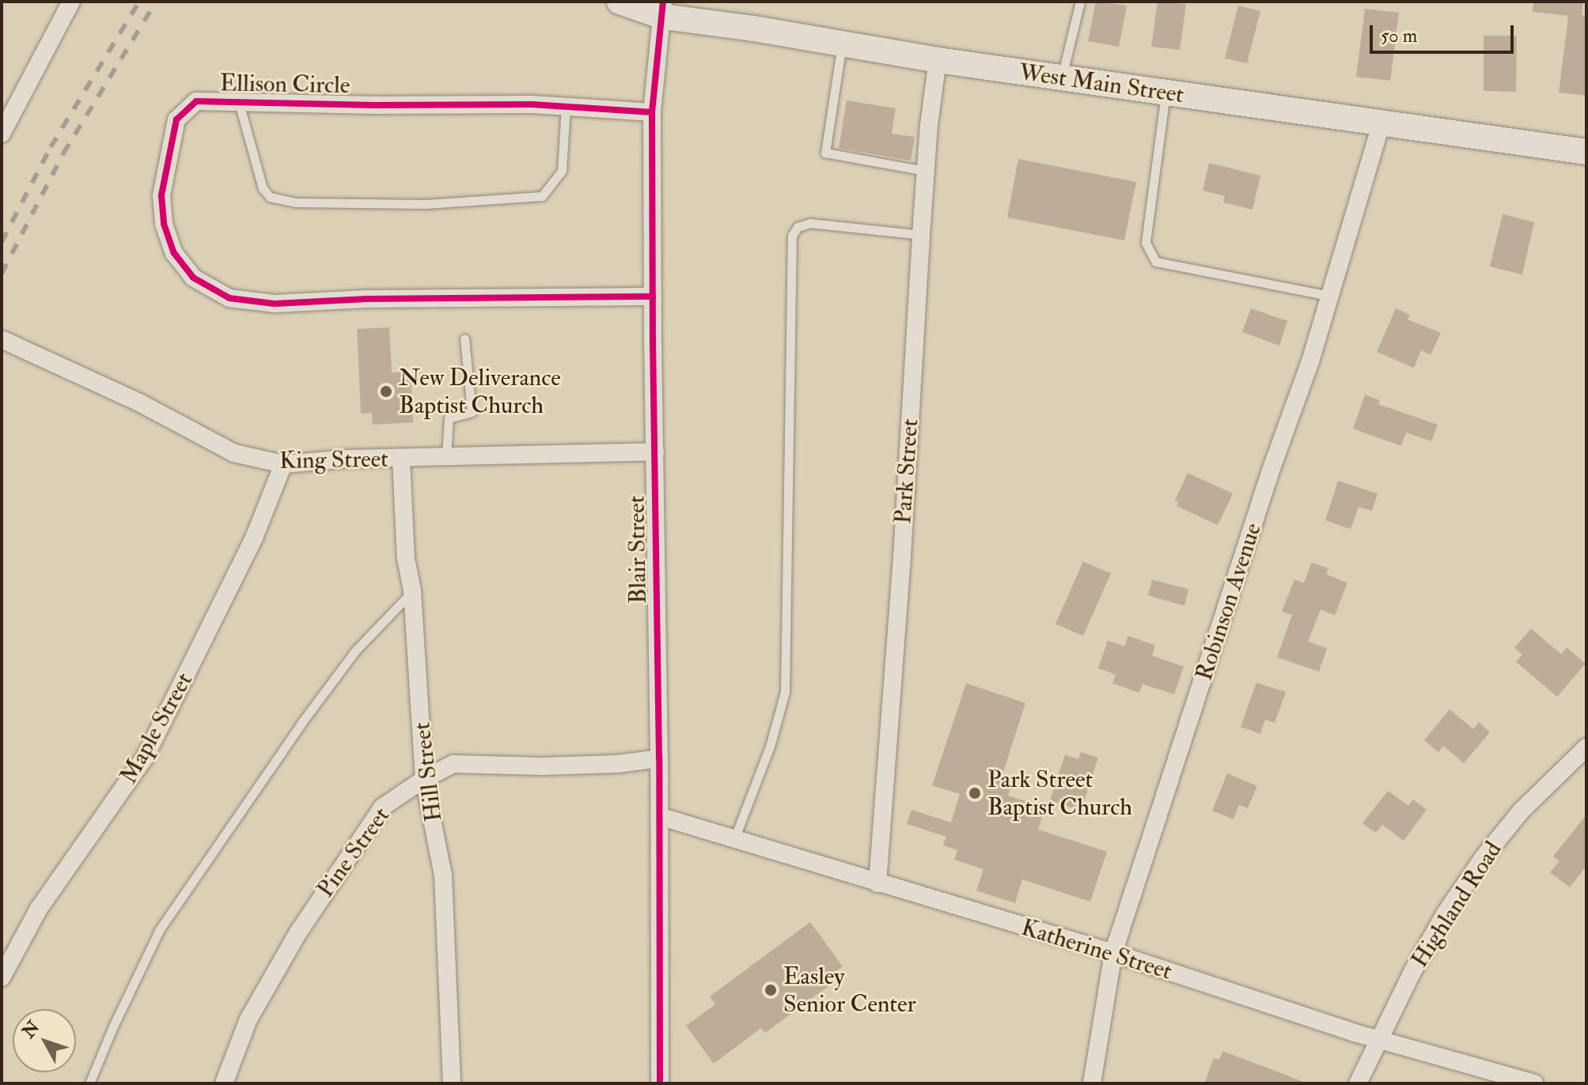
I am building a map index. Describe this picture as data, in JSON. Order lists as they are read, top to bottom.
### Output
{
  "streets": {
    "main road": ["West Main Street"],
    "street": [
      "Ellison Circle",
      "King Street",
      "Park Street",
      "Blair Street",
      "Robinson Avenue",
      "Maple Street",
      "Hill Street",
      "Pine Street",
      "Highland Road",
      "Katherine Street"
    ]
  },
  "crossings": [
    ["West Main Street", "Park Street"],
    ["West Main Street", "Blair Street"],
    ["West Main Street", "Robinson Avenue"],
    ["Ellison Circle", "Blair Street"],
    ["King Street", "Blair Street"],
    ["King Street", "Maple Street"],
    ["King Street", "Hill Street"],
    ["Park Street", "Katherine Street"],
    ["Blair Street", "Pine Street"],
    ["Blair Street", "Katherine Street"],
    ["Robinson Avenue", "Katherine Street"],
    ["Hill Street", "Pine Street"],
    ["Highland Road", "Katherine Street"]
  ],
  "places": ["New Deliverance Baptist Church", "Park Street Baptist Church", "Easley Senior Center"],
  "scale_bar": "50 m",
  "north": "top left"
}
